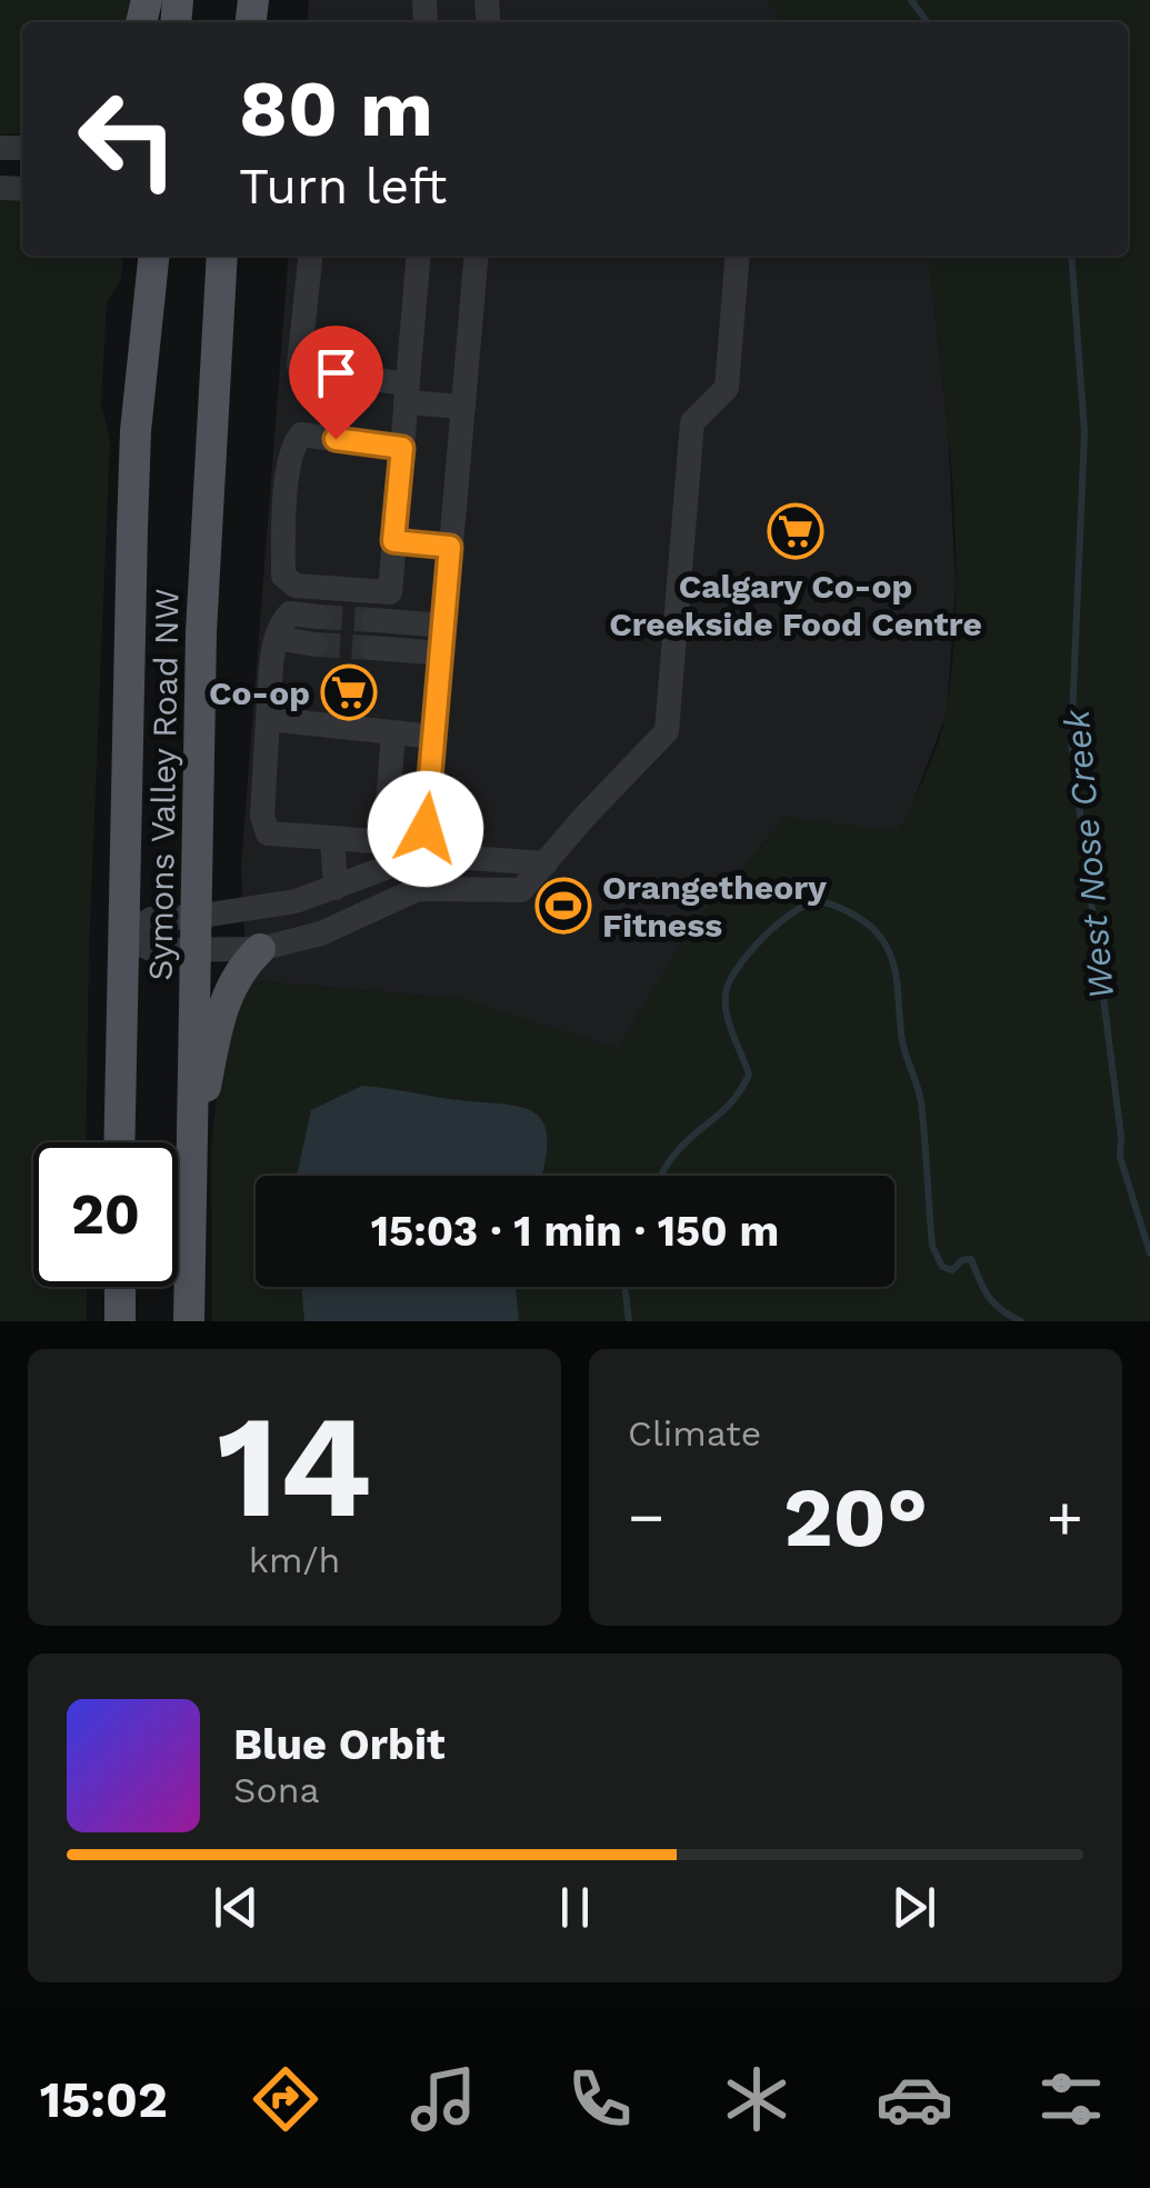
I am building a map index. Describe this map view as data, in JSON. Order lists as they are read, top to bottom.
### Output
{
  "streets": {
    "main road": ["Symons Valley Road NW"]
  },
  "water": ["West Nose Creek"],
  "places": {
    "supermarket": ["Calgary Co-op Creekside Food Centre", "Co-op"],
    "sports": ["Orangetheory Fitness"]
  },
  "page": {
    "turn": ["80 m", "Turn left"],
    "limit": "20",
    "trip": "15:03 · 1 min · 150 m",
    "tile": [
      ["14", "km/h"],
      "Climate"
    ],
    "heat": ["−", "20°", "+"],
    "song": ["Blue Orbit", "Sona"],
    "tabs": "15:02"
  }
}
